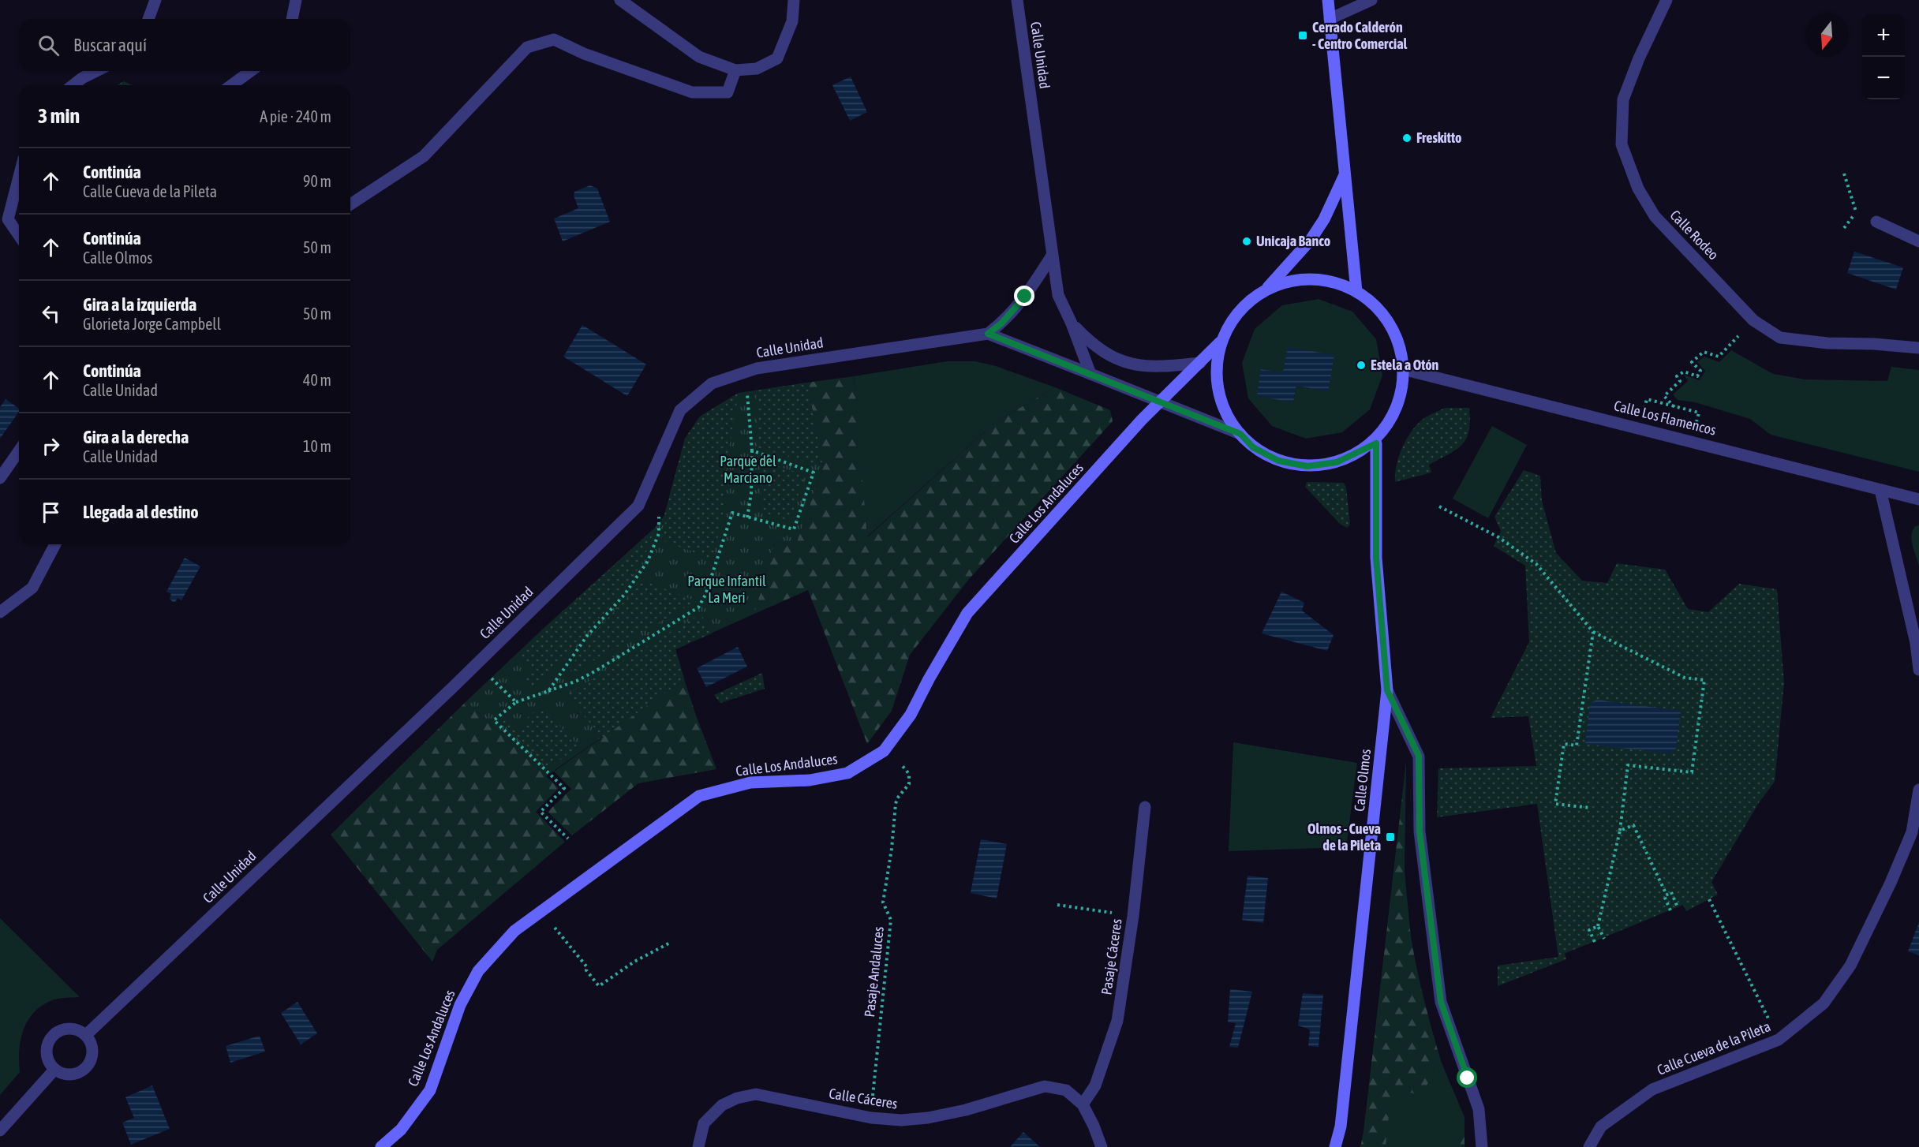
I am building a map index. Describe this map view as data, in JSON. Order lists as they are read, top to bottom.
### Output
{
  "streets": {
    "main road": ["Calle Los Andaluces", "Calle Olmos"],
    "street": [
      "Calle Unidad",
      "Calle Rodeo",
      "Calle Los Flamencos",
      "Pasaje Cáceres",
      "Calle Cueva de la Pileta",
      "Calle Cáceres"
    ],
    "path": ["Pasaje Andaluces"]
  },
  "crossings": [
    ["Calle Unidad", "Calle Los Andaluces"],
    ["Pasaje Cáceres", "Calle Cáceres"]
  ],
  "parks": ["Parque del Marciano", "Parque Infantil La Meri"],
  "places": {
    "transit": ["Cerrado Calderón - Centro Comercial", "Olmos - Cueva de la Pileta"],
    "other": ["Freskitto", "Unicaja Banco", "Estela a Otón"]
  },
  "north": "bottom",
  "page": {
    "map_buttons": ["+", "−"],
    "search": "Buscar aquí",
    "heading": ["3 min", "A pie · 240 m"],
    "list": [
      ["Continúa", "Calle Cueva de la Pileta", "90 m"],
      ["Continúa", "Calle Olmos", "50 m"],
      ["Gira a la izquierda", "Glorieta Jorge Campbell", "50 m"],
      ["Continúa", "Calle Unidad", "40 m"],
      ["Gira a la derecha", "Calle Unidad", "10 m"],
      "Llegada al destino"
    ]
  }
}
